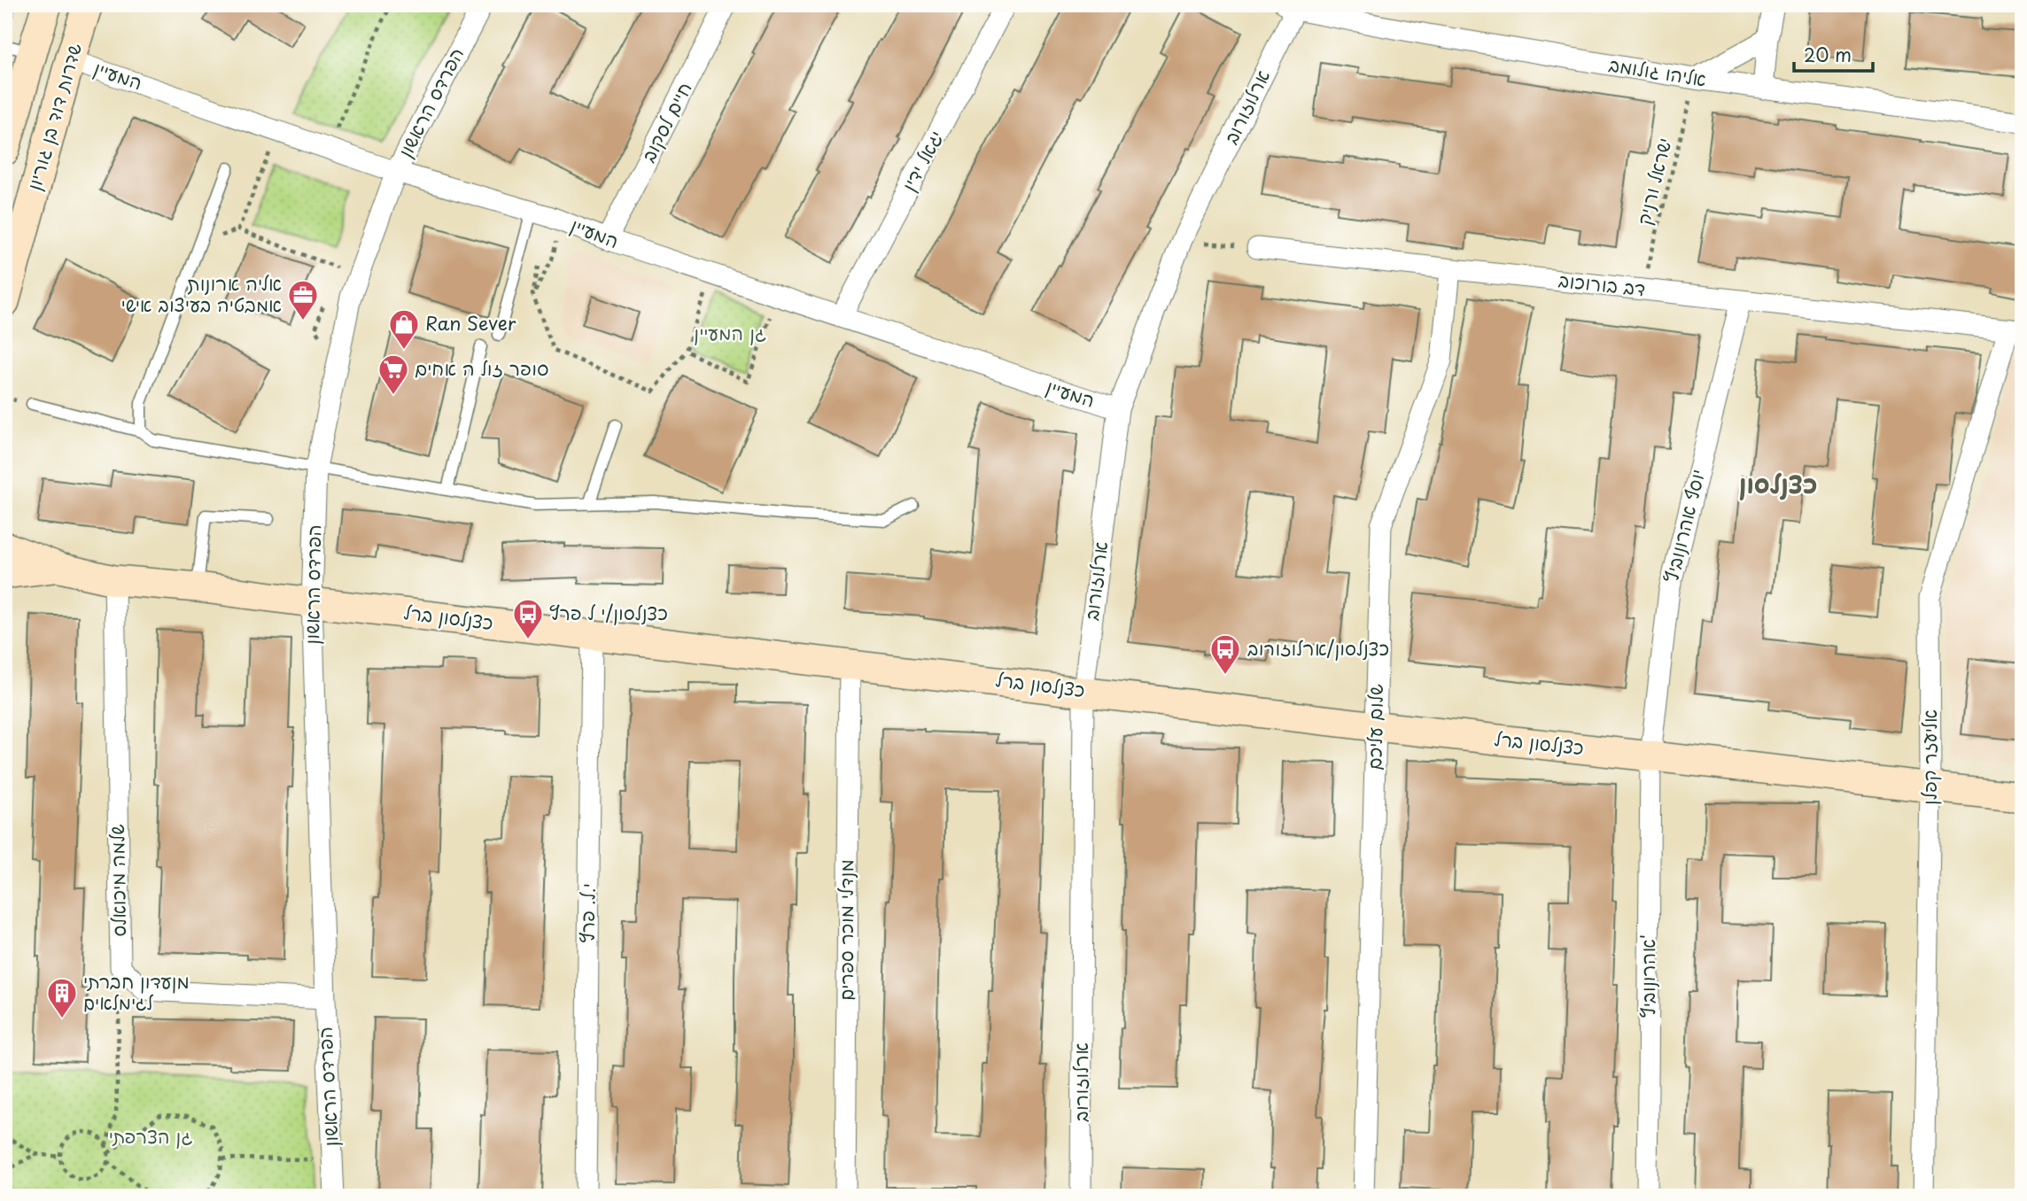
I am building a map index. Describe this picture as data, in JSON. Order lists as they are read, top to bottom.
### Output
{
  "streets": {
    "street": [
      "אליהו גולומב",
      "המעיין",
      "הפרדס הראשון",
      "ארלוזורוב",
      "שדרות דוד בן גוריון",
      "חיים לסקוב",
      "יגאל ידין",
      "דב בורוכוב",
      "יוסף אהרונוביץ",
      "כצנלסון ברל",
      "שלום עליכם",
      "אליעזר קפלן",
      "שלמה מיכואלס",
      "י.ל. פרץ",
      "מנדלי מוכר ספרים",
      "אהרונוביץ'"
    ],
    "path": ["ישראל ורניק"]
  },
  "crossings": [
    ["אליהו גולומב", "ארלוזורוב"],
    ["אליהו גולומב", "ישראל ורניק"],
    ["המעיין", "הפרדס הראשון"],
    ["המעיין", "ארלוזורוב"],
    ["המעיין", "שדרות דוד בן גוריון"],
    ["המעיין", "חיים לסקוב"],
    ["המעיין", "יגאל ידין"],
    ["הפרדס הראשון", "כצנלסון ברל"],
    ["ארלוזורוב", "כצנלסון ברל"],
    ["ישראל ורניק", "דב בורוכוב"],
    ["דב בורוכוב", "יוסף אהרונוביץ"],
    ["דב בורוכוב", "שלום עליכם"],
    ["דב בורוכוב", "אליעזר קפלן"],
    ["יוסף אהרונוביץ", "כצנלסון ברל"],
    ["יוסף אהרונוביץ", "אהרונוביץ'"],
    ["כצנלסון ברל", "שלום עליכם"],
    ["כצנלסון ברל", "אליעזר קפלן"],
    ["כצנלסון ברל", "שלמה מיכואלס"],
    ["כצנלסון ברל", "י.ל. פרץ"],
    ["כצנלסון ברל", "מנדלי מוכר ספרים"],
    ["כצנלסון ברל", "אהרונוביץ'"]
  ],
  "districts": ["כצנלסון"],
  "parks": ["גן המעיין", "גן הצרפתי"],
  "places": {
    "office": ["אליה ארונות אמבטיה בעיצוב אישי"],
    "shop": ["Ran Sever"],
    "supermarket": ["סופר זול ה אחים"],
    "bus stop": ["כצנלסון/י ל פרץ", "כצנלסון/ארלוזורוב"],
    "building": ["מןעדון חברתי לגימלאים"]
  },
  "scale_bar": "20 m"
}
